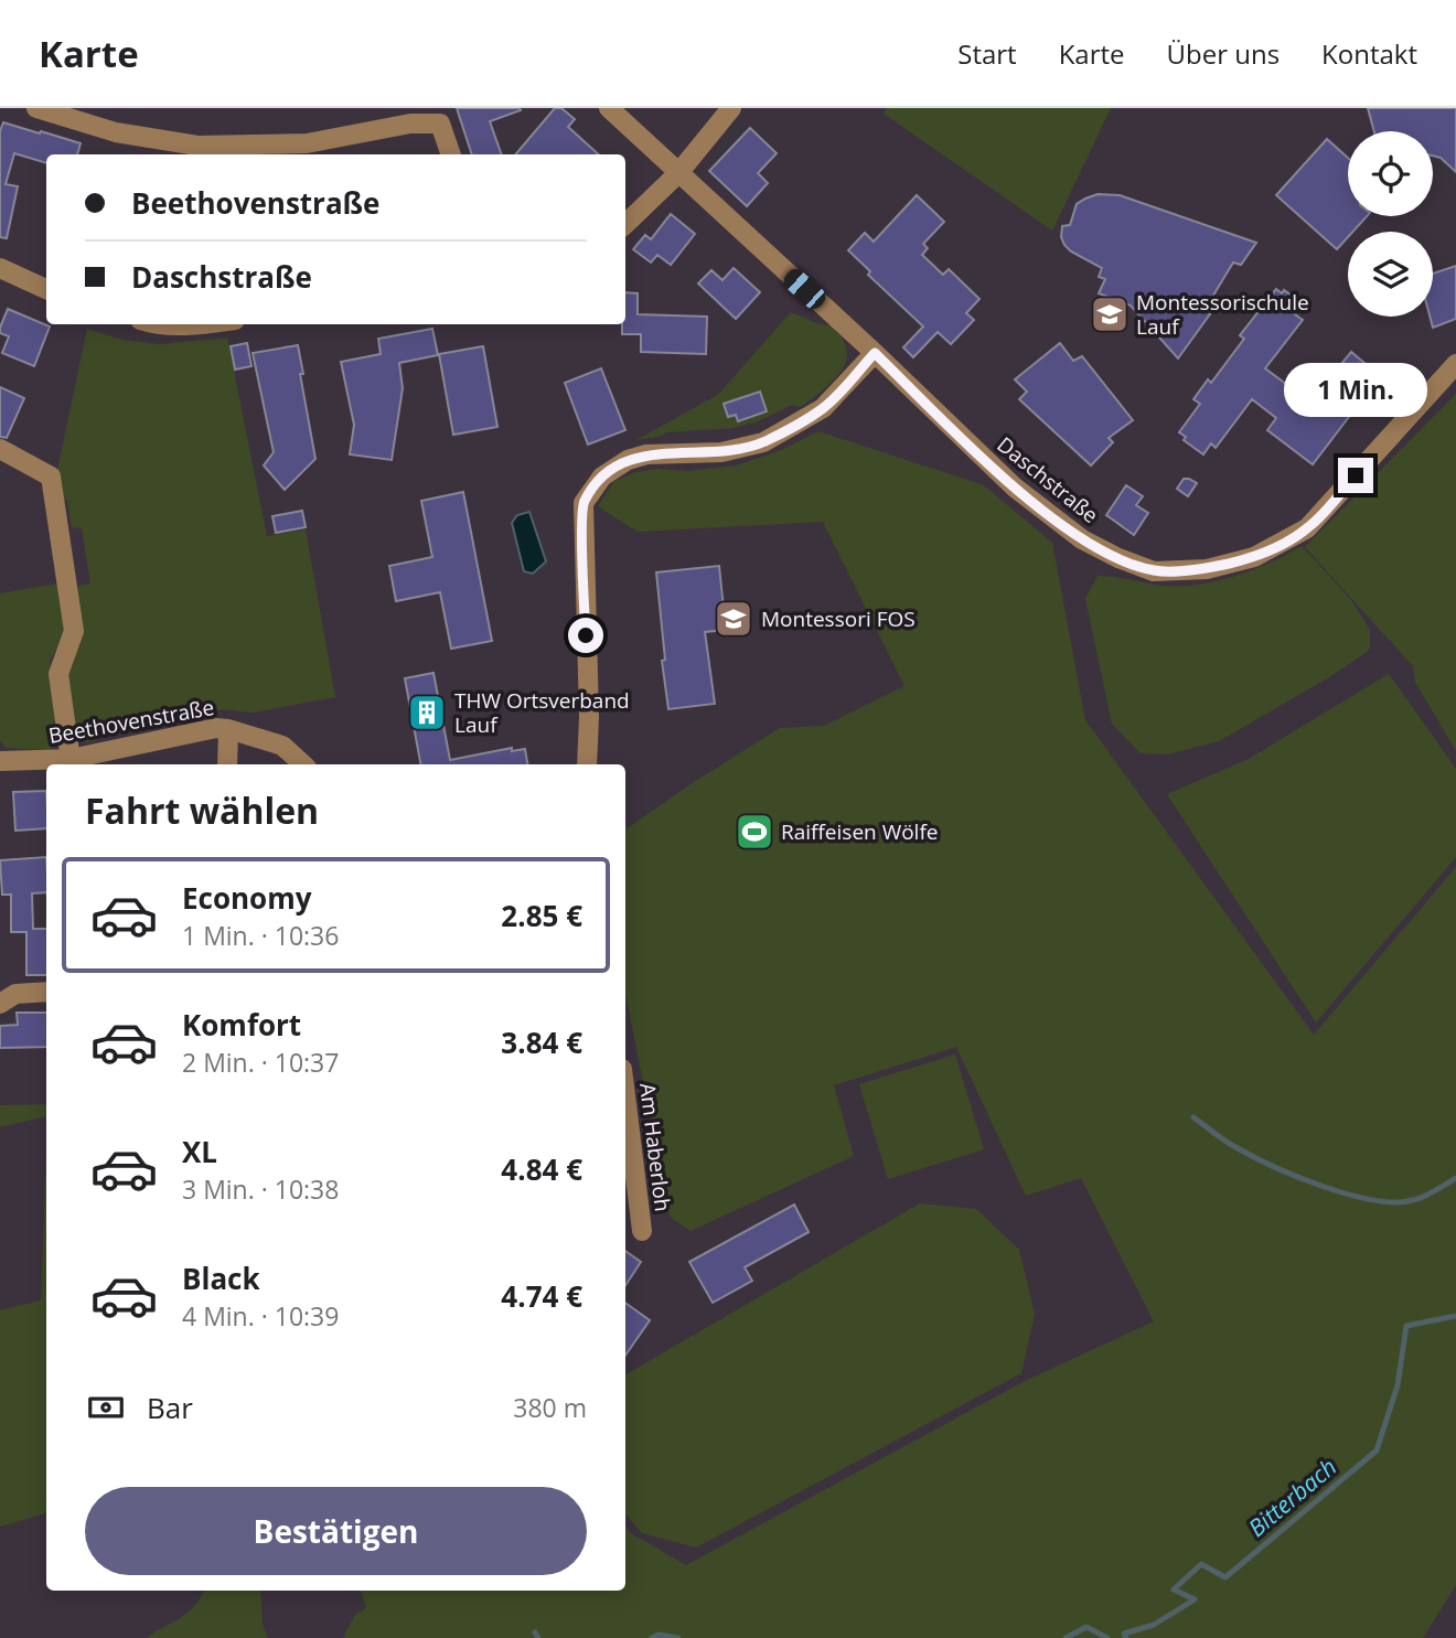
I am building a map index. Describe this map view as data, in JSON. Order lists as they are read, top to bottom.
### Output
{
  "streets": {
    "street": ["Daschstraße", "Beethovenstraße", "Am Haberloh"]
  },
  "water": ["Bitterbach"],
  "places": {
    "school or university": ["Montessorischule Lauf", "Montessori FOS"],
    "building": ["THW Ortsverband Lauf"],
    "sports": ["Raiffeisen Wölfe"]
  },
  "page": {
    "header": "Karte",
    "nav": [
      "Start",
      "Karte",
      "Über uns",
      "Kontakt"
    ],
    "banner": ["Beethovenstraße", "Daschstraße"],
    "bubble": "1 Min.",
    "heading": "Fahrt wählen",
    "list": [
      {
        "name": "Economy",
        "note": "1 Min. · 10:36",
        "value": "2.85 €"
      },
      {
        "name": "Komfort",
        "note": "2 Min. · 10:37",
        "value": "3.84 €"
      },
      {
        "name": "XL",
        "note": "3 Min. · 10:38",
        "value": "4.84 €"
      },
      {
        "name": "Black",
        "note": "4 Min. · 10:39",
        "value": "4.74 €"
      }
    ],
    "pay": ["Bar", "380 m"],
    "buttons": "Bestätigen"
  }
}
